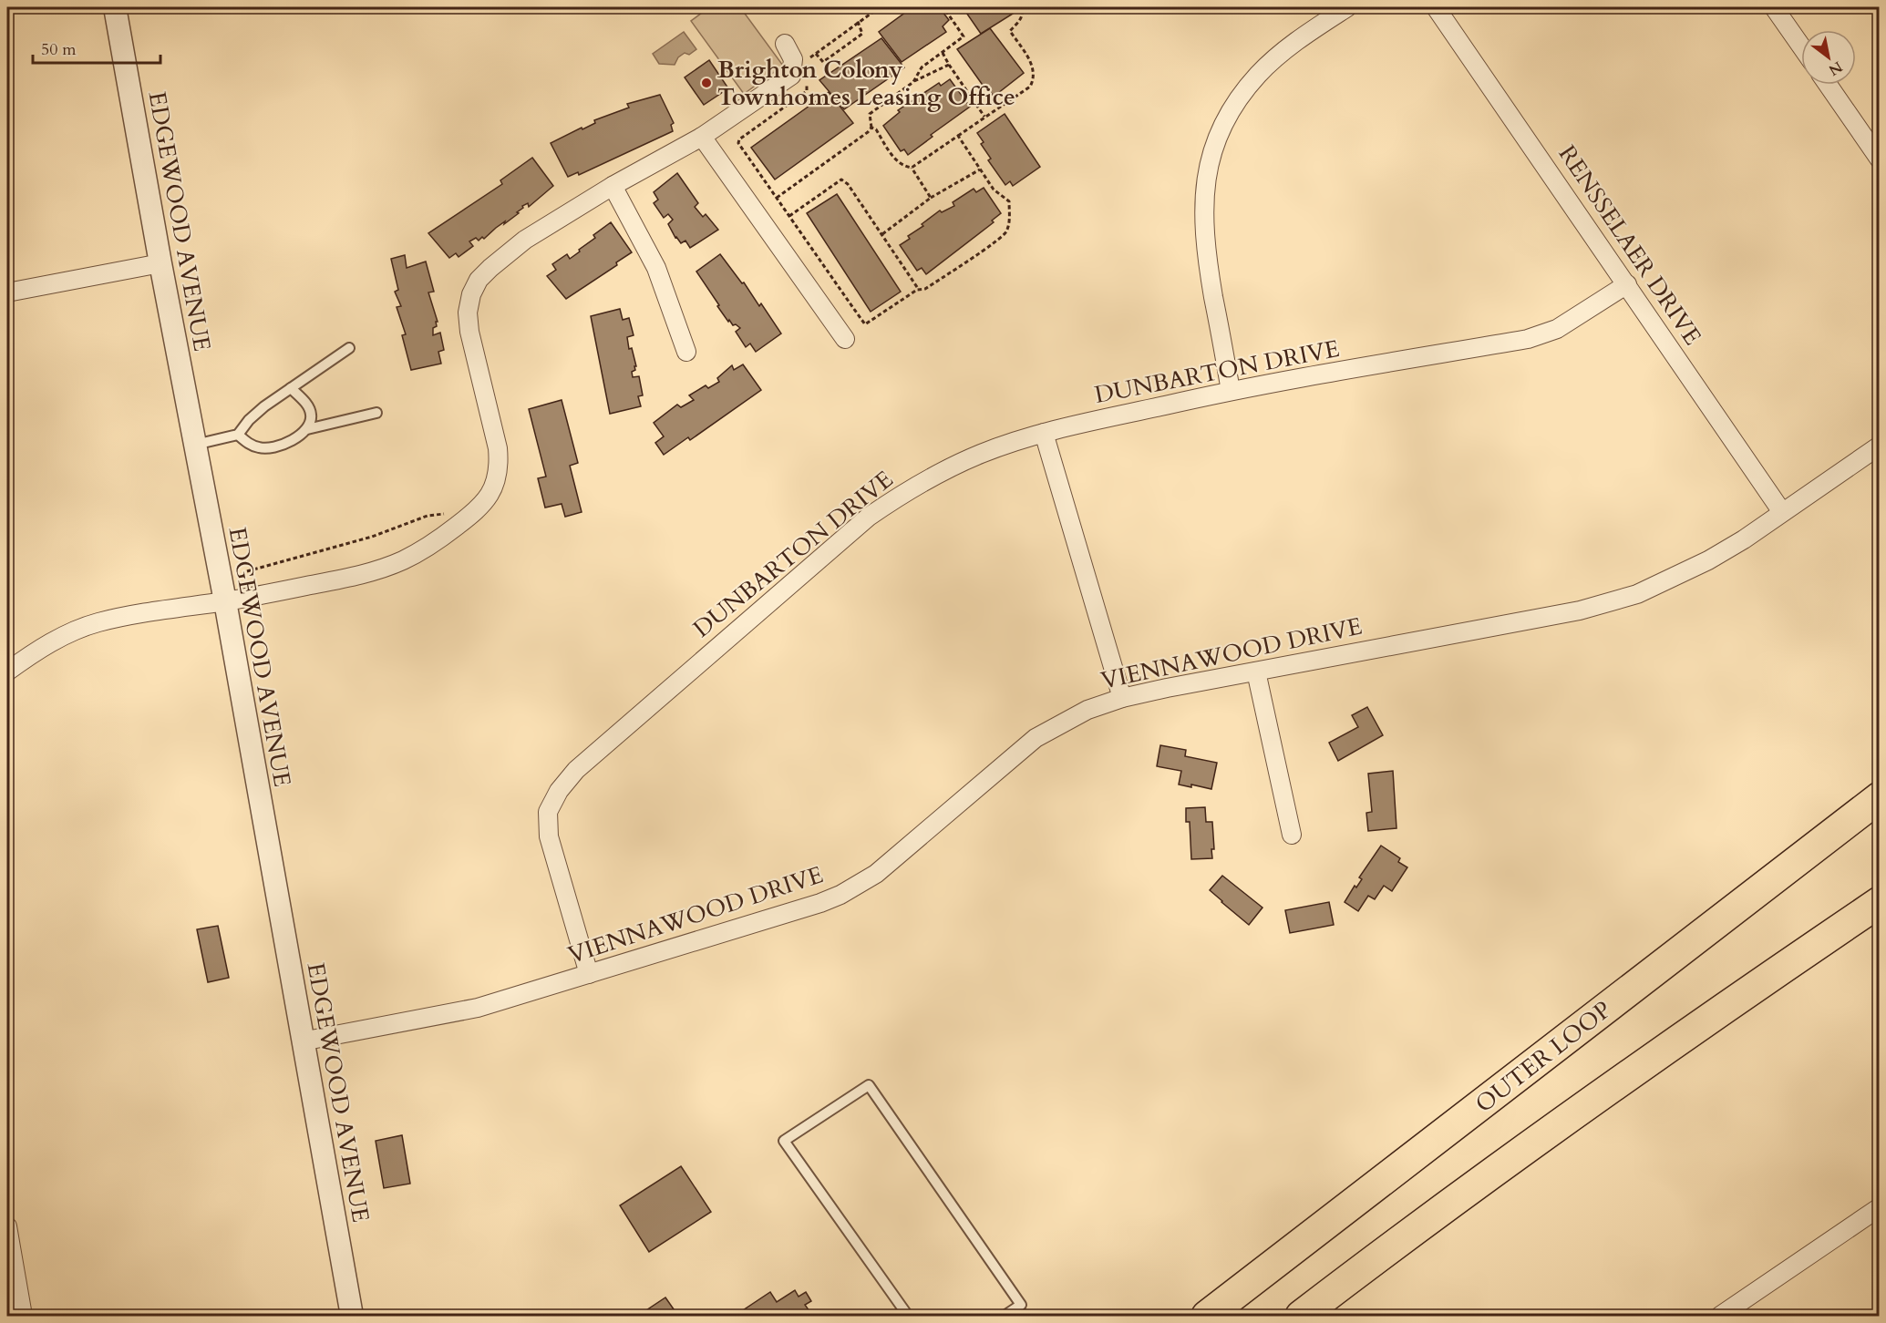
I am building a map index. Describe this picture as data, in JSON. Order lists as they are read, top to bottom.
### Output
{
  "streets": {
    "highway": ["OUTER LOOP"],
    "street": [
      "EDGEWOOD AVENUE",
      "RENSSELAER DRIVE",
      "DUNBARTON DRIVE",
      "VIENNAWOOD DRIVE"
    ]
  },
  "crossings": [
    ["EDGEWOOD AVENUE", "VIENNAWOOD DRIVE"],
    ["RENSSELAER DRIVE", "DUNBARTON DRIVE"],
    ["RENSSELAER DRIVE", "VIENNAWOOD DRIVE"],
    ["DUNBARTON DRIVE", "VIENNAWOOD DRIVE"]
  ],
  "places": ["Brighton Colony Townhomes Leasing Office"],
  "scale_bar": "50 m",
  "north": "bottom right"
}
